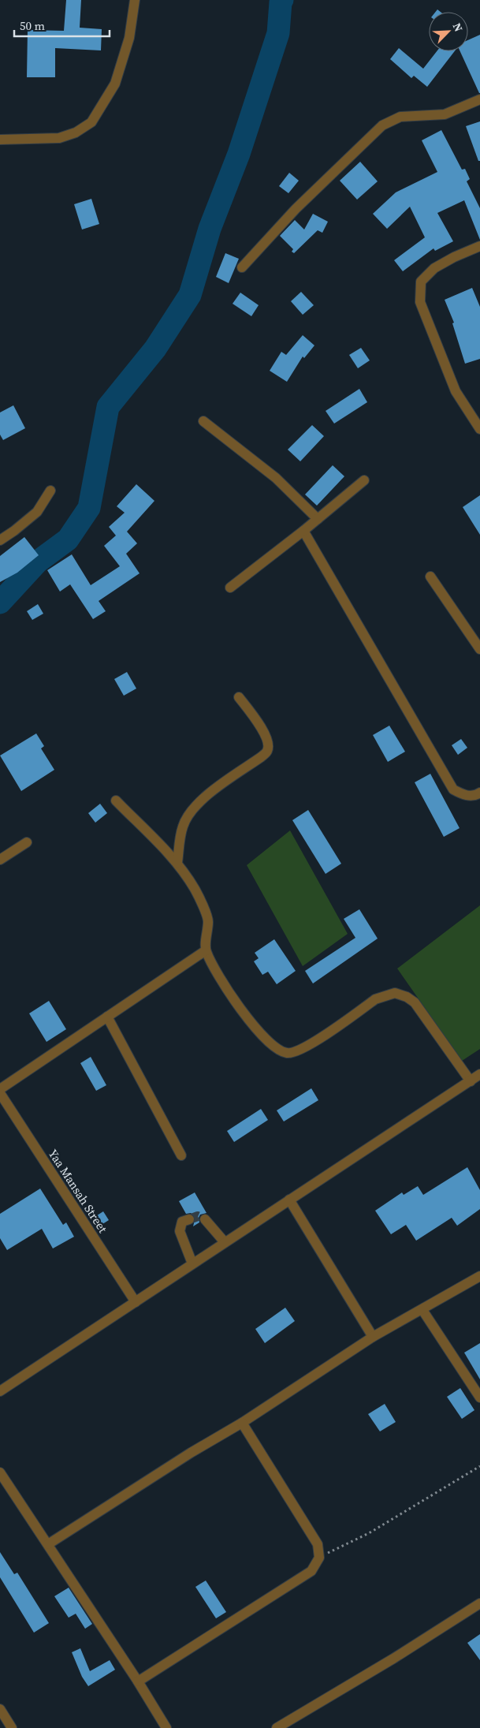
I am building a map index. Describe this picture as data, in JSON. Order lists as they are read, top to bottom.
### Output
{
  "streets": {
    "street": ["Yaa Mansah Street"]
  },
  "scale_bar": "50 m",
  "north": "top right"
}
